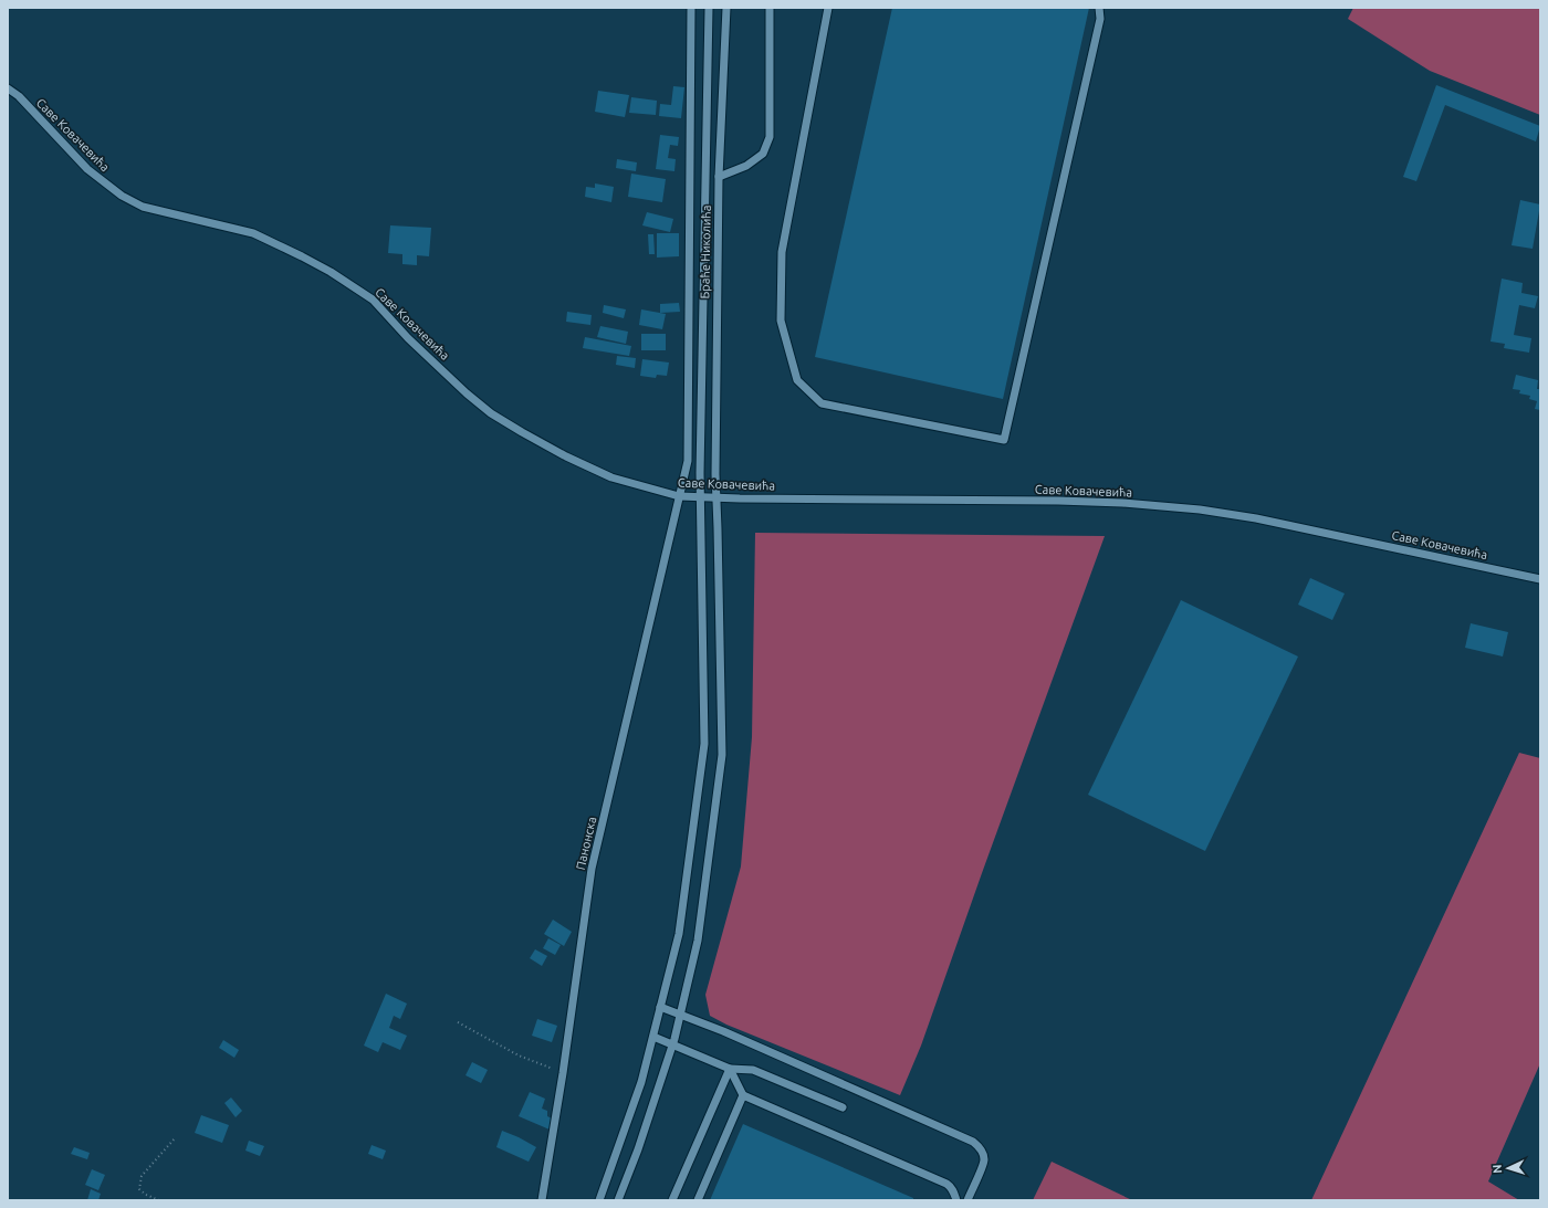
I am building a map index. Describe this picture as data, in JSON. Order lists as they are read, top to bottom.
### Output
{
  "streets": {
    "street": ["Саве Ковачевића", "Браће Николића", "Панонска"]
  },
  "crossings": [
    ["Саве Ковачевића", "Браће Николића"],
    ["Саве Ковачевића", "Панонска"]
  ],
  "north": "left"
}
